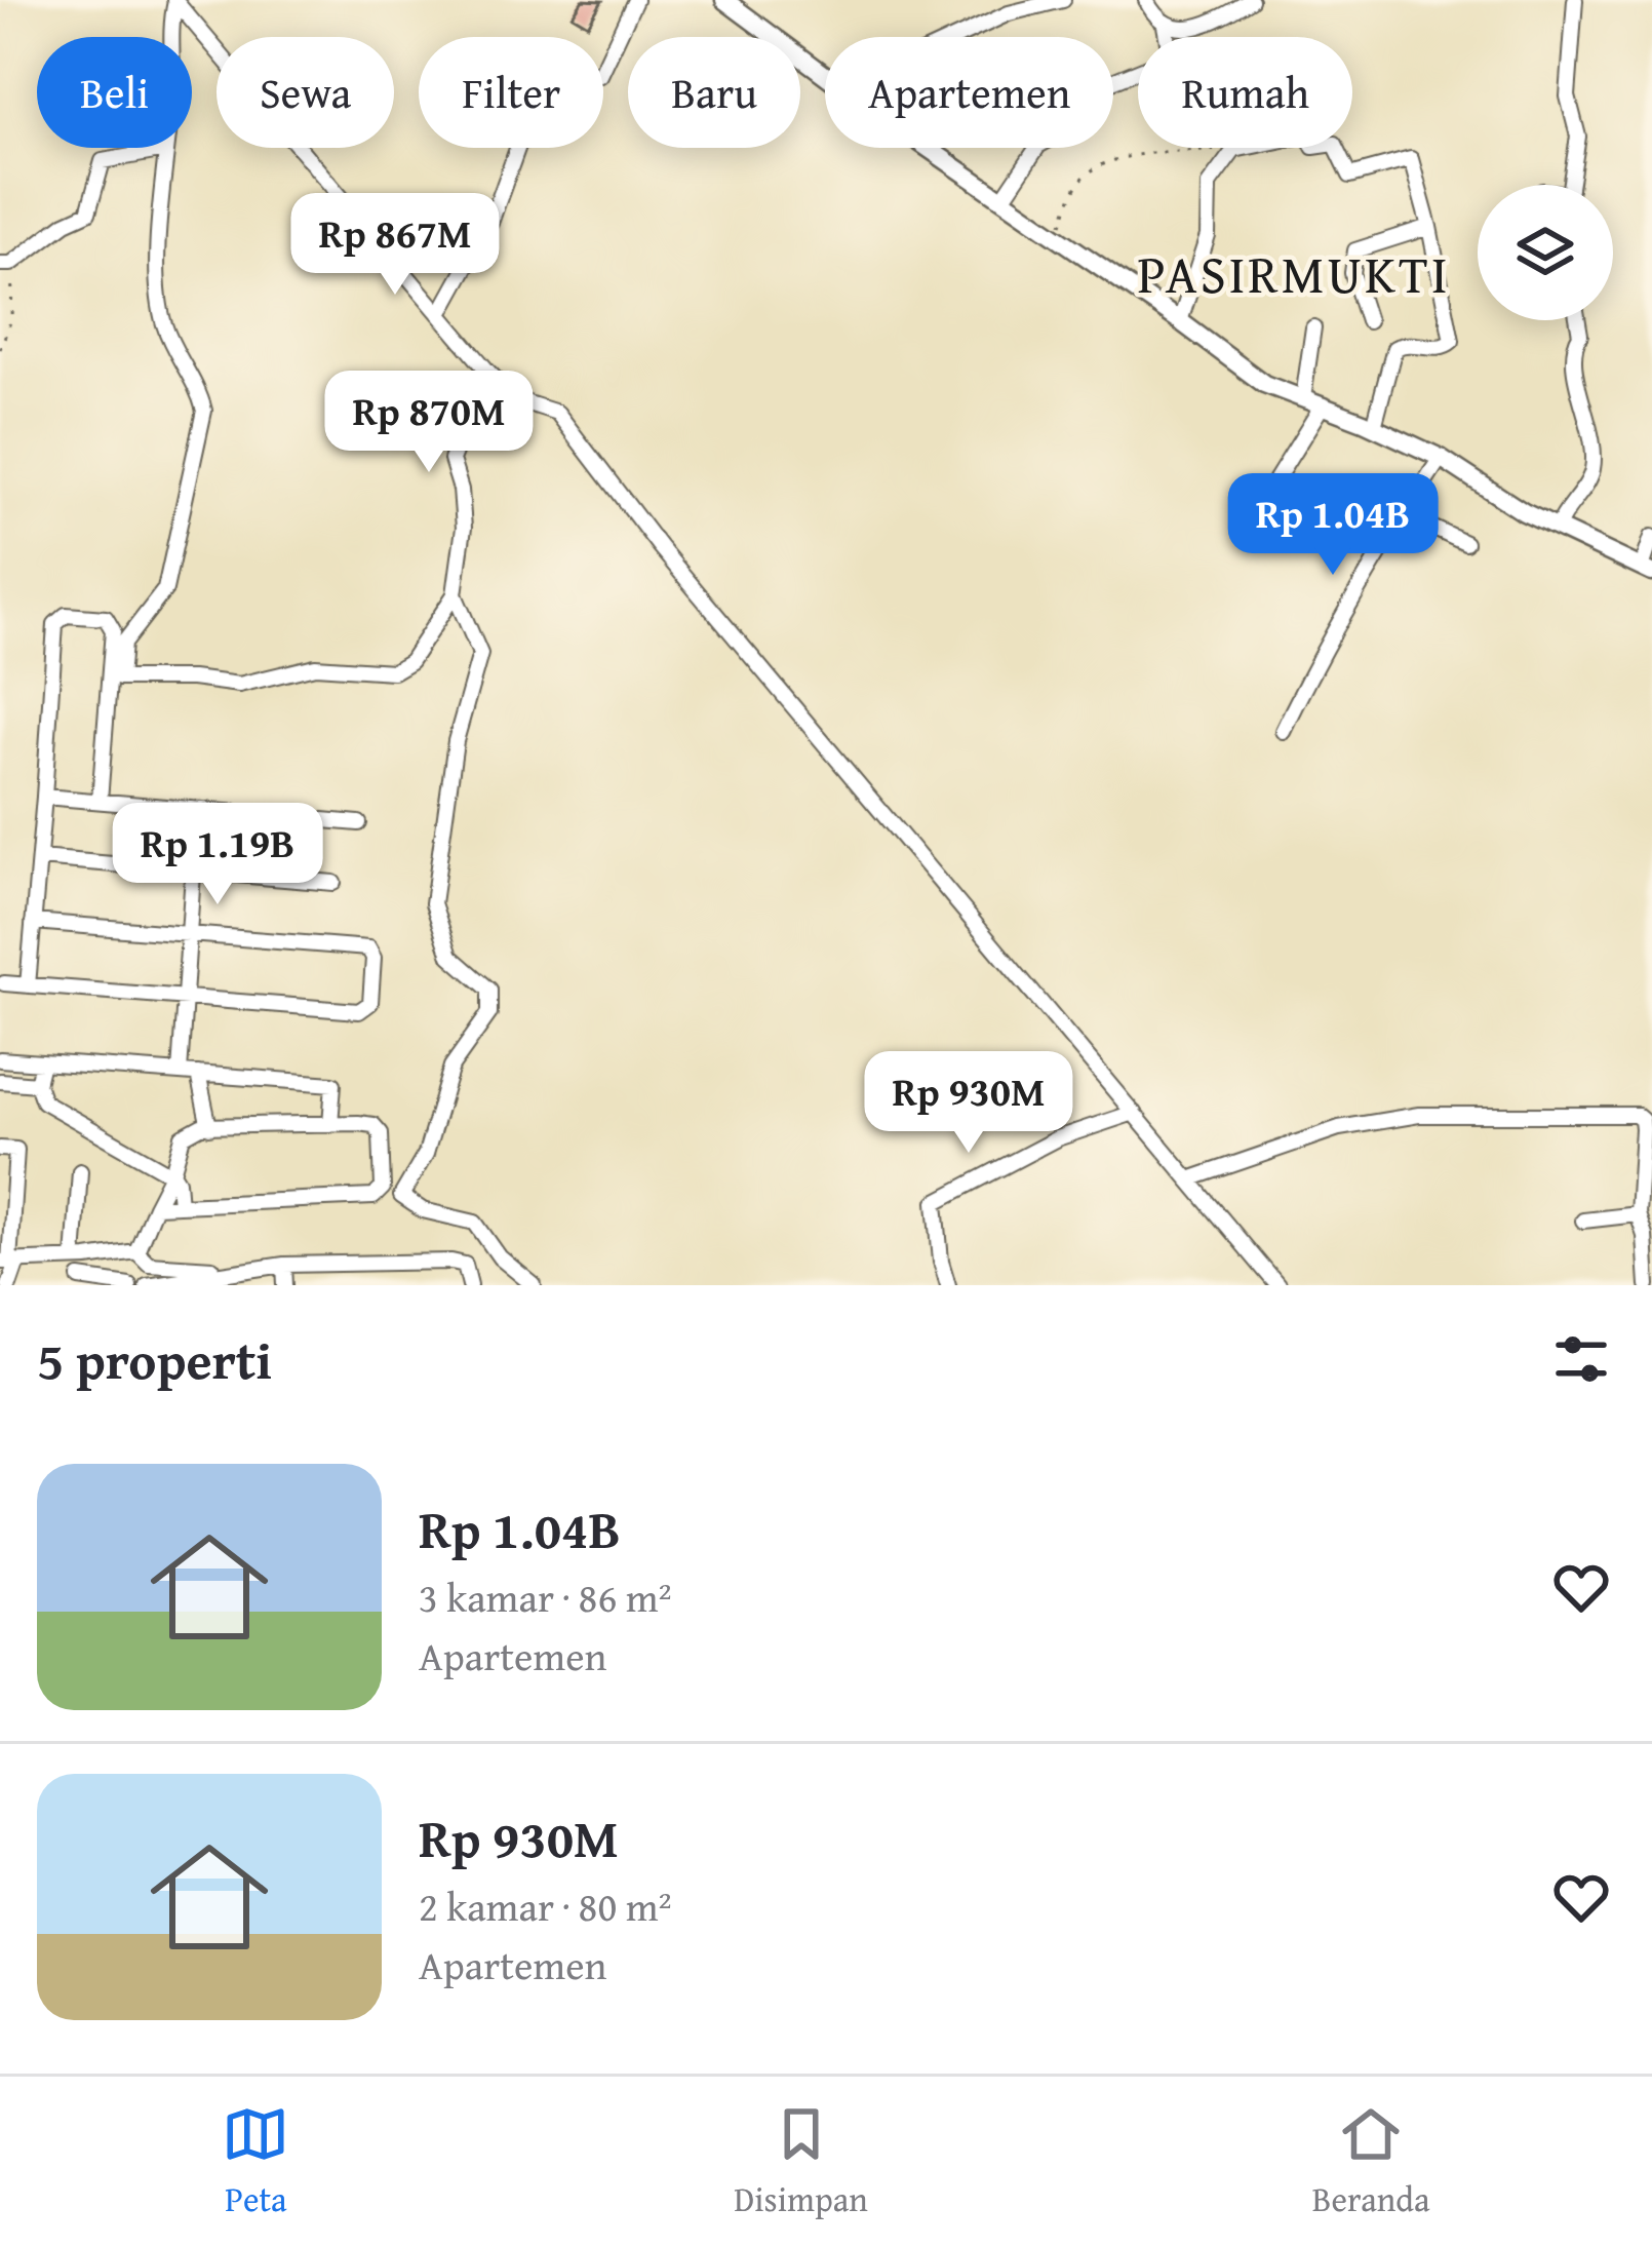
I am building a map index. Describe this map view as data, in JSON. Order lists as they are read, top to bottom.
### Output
{
  "districts": ["PASIRMUKTI"],
  "page": {
    "chip": [
      "Beli",
      "Sewa",
      "Filter",
      "Baru",
      "Apartemen",
      "Rumah"
    ],
    "price": [
      "Rp 867M",
      "Rp 870M",
      "Rp 1.04B",
      "Rp 1.19B",
      "Rp 930M"
    ],
    "heading": "5 properti",
    "list": [
      {
        "name": "Rp 1.04B",
        "note": "3 kamar · 86 m² · Apartemen"
      },
      {
        "name": "Rp 930M",
        "note": "2 kamar · 80 m² · Apartemen"
      }
    ],
    "tabs": ["Peta", "Disimpan", "Beranda"]
  }
}
